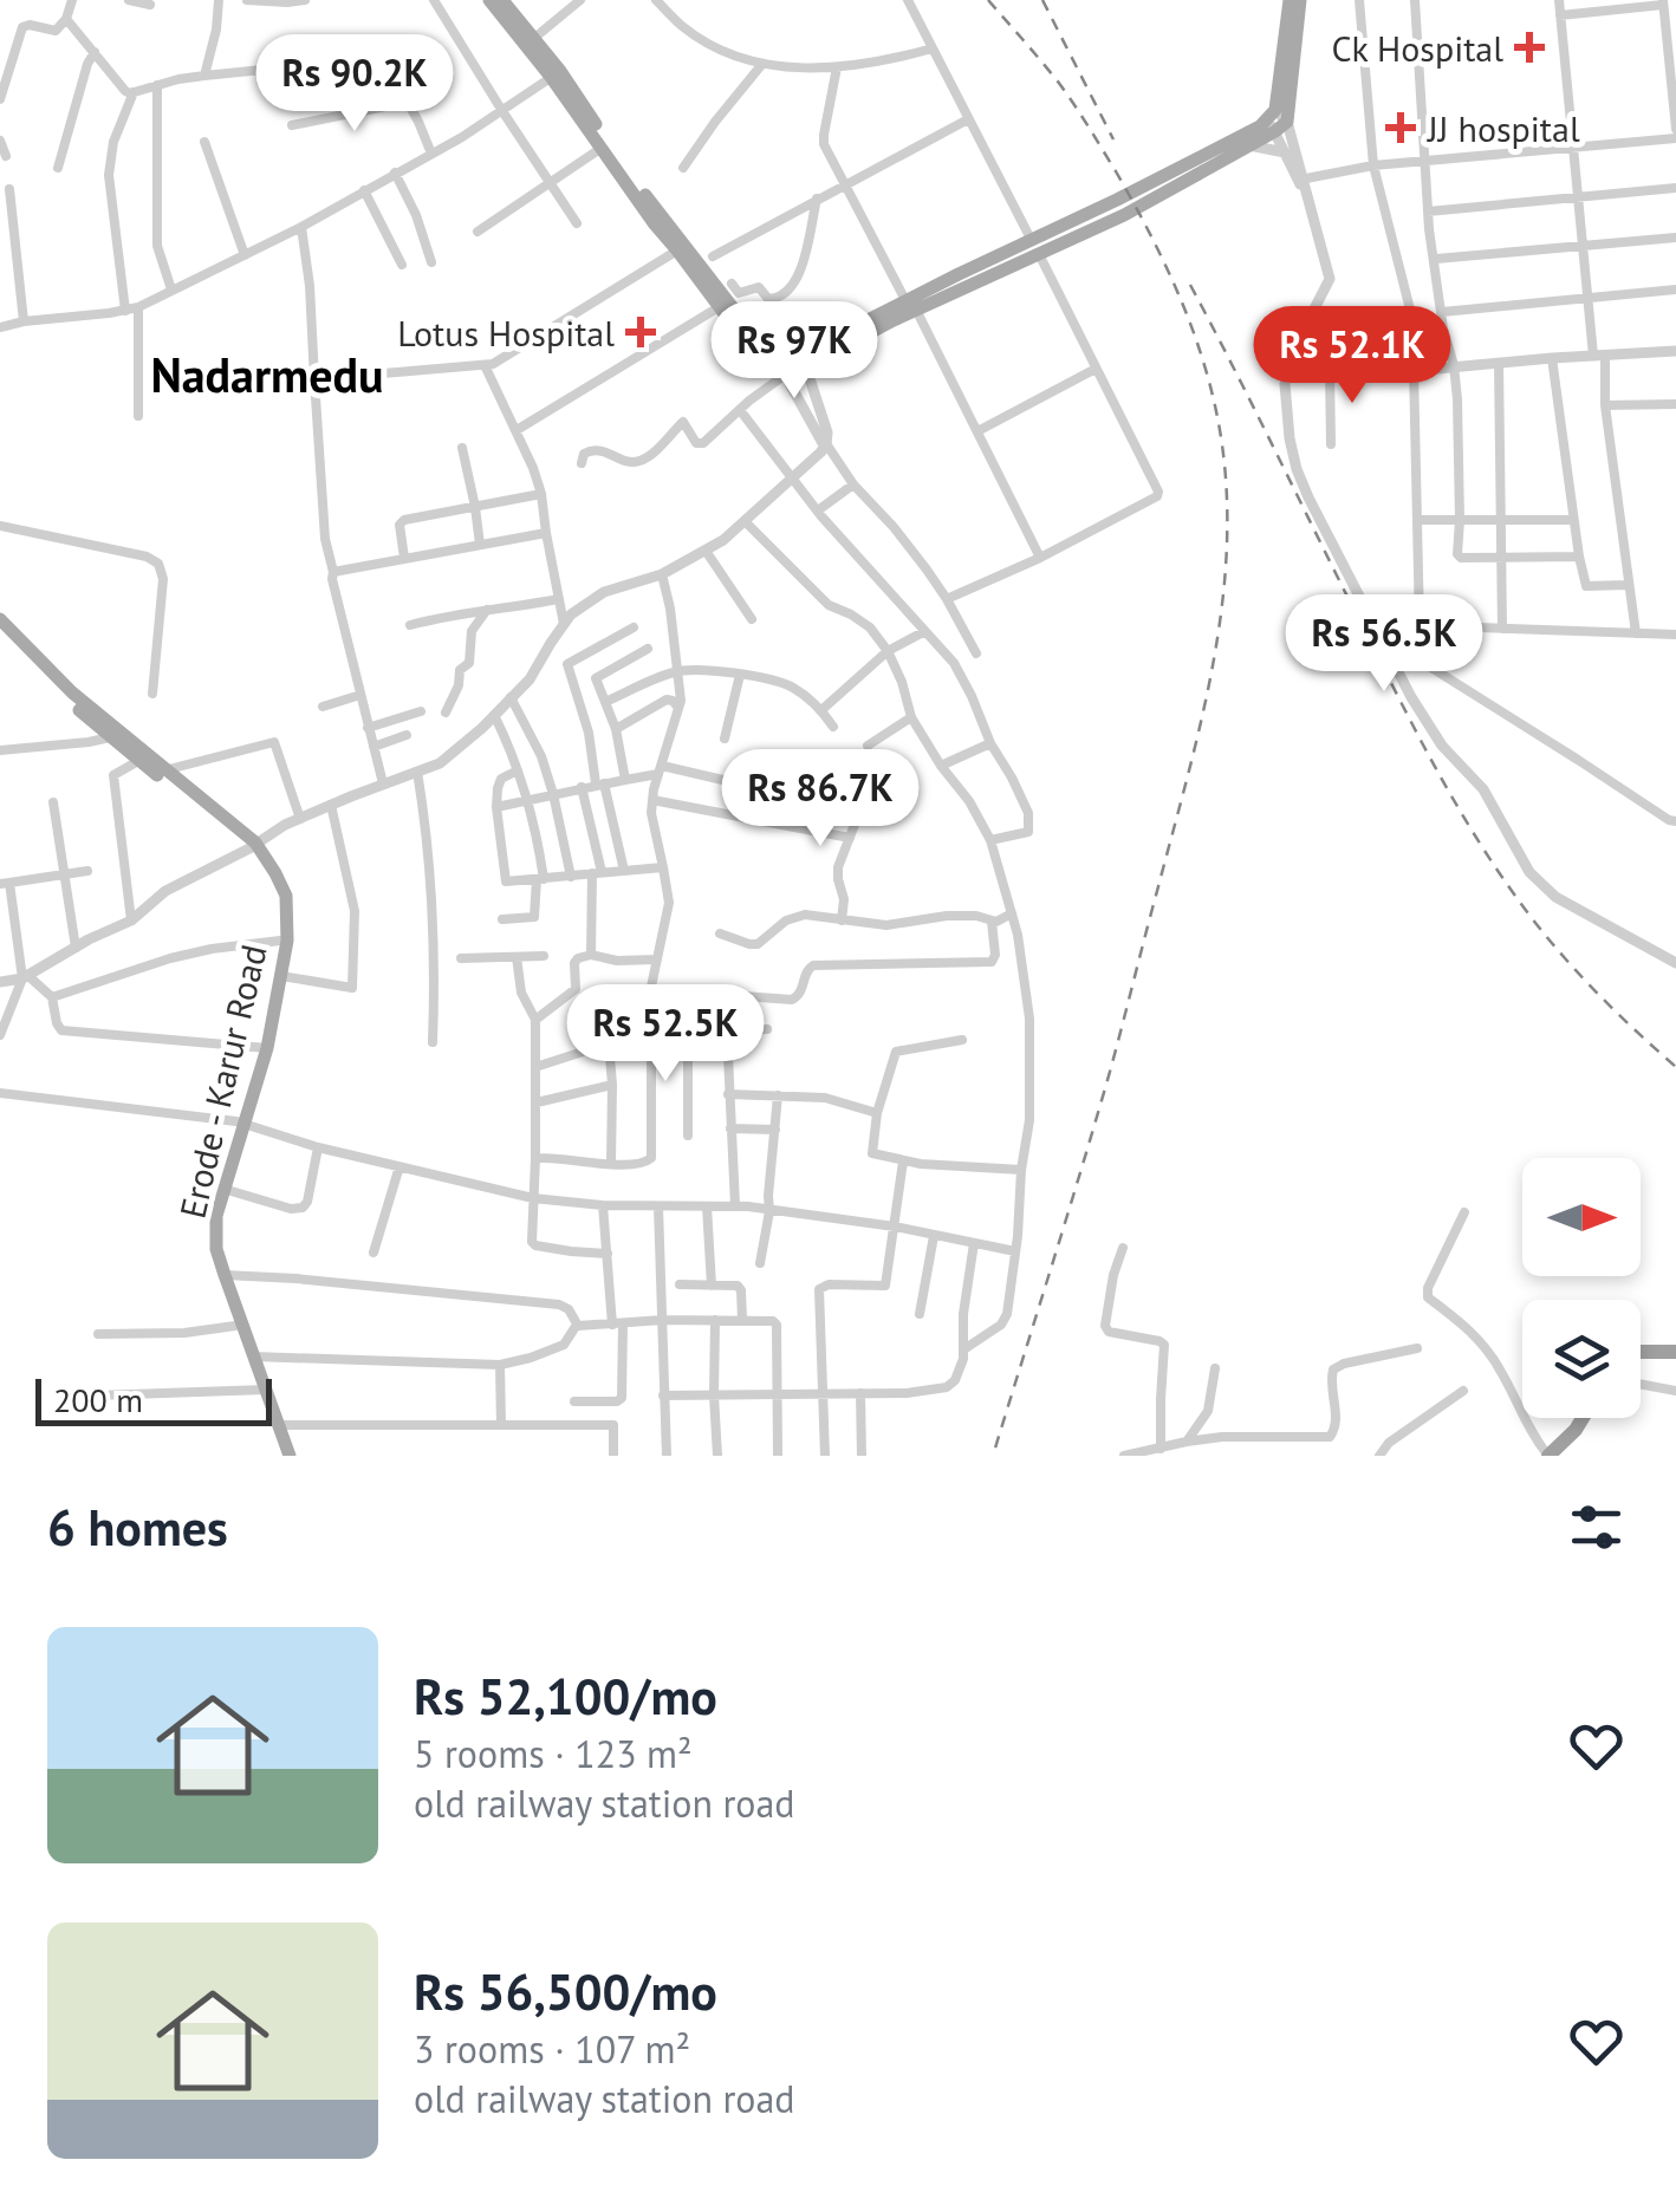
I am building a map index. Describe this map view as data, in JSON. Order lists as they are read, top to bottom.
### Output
{
  "streets": {
    "main road": ["Erode - Karur Road"]
  },
  "districts": ["Nadarmedu"],
  "places": {
    "health": ["Ck Hospital", "JJ hospital", "Lotus Hospital"]
  },
  "scale_bar": "200 m",
  "north": "right",
  "page": {
    "price": [
      "Rs 90.2K",
      "Rs 97K",
      "Rs 52.1K",
      "Rs 56.5K",
      "Rs 86.7K",
      "Rs 52.5K"
    ],
    "scale": "200 m",
    "heading": "6 homes",
    "list": [
      {
        "name": "Rs 52,100/mo",
        "note": "5 rooms · 123 m² · old railway station road"
      },
      {
        "name": "Rs 56,500/mo",
        "note": "3 rooms · 107 m² · old railway station road"
      }
    ]
  }
}
